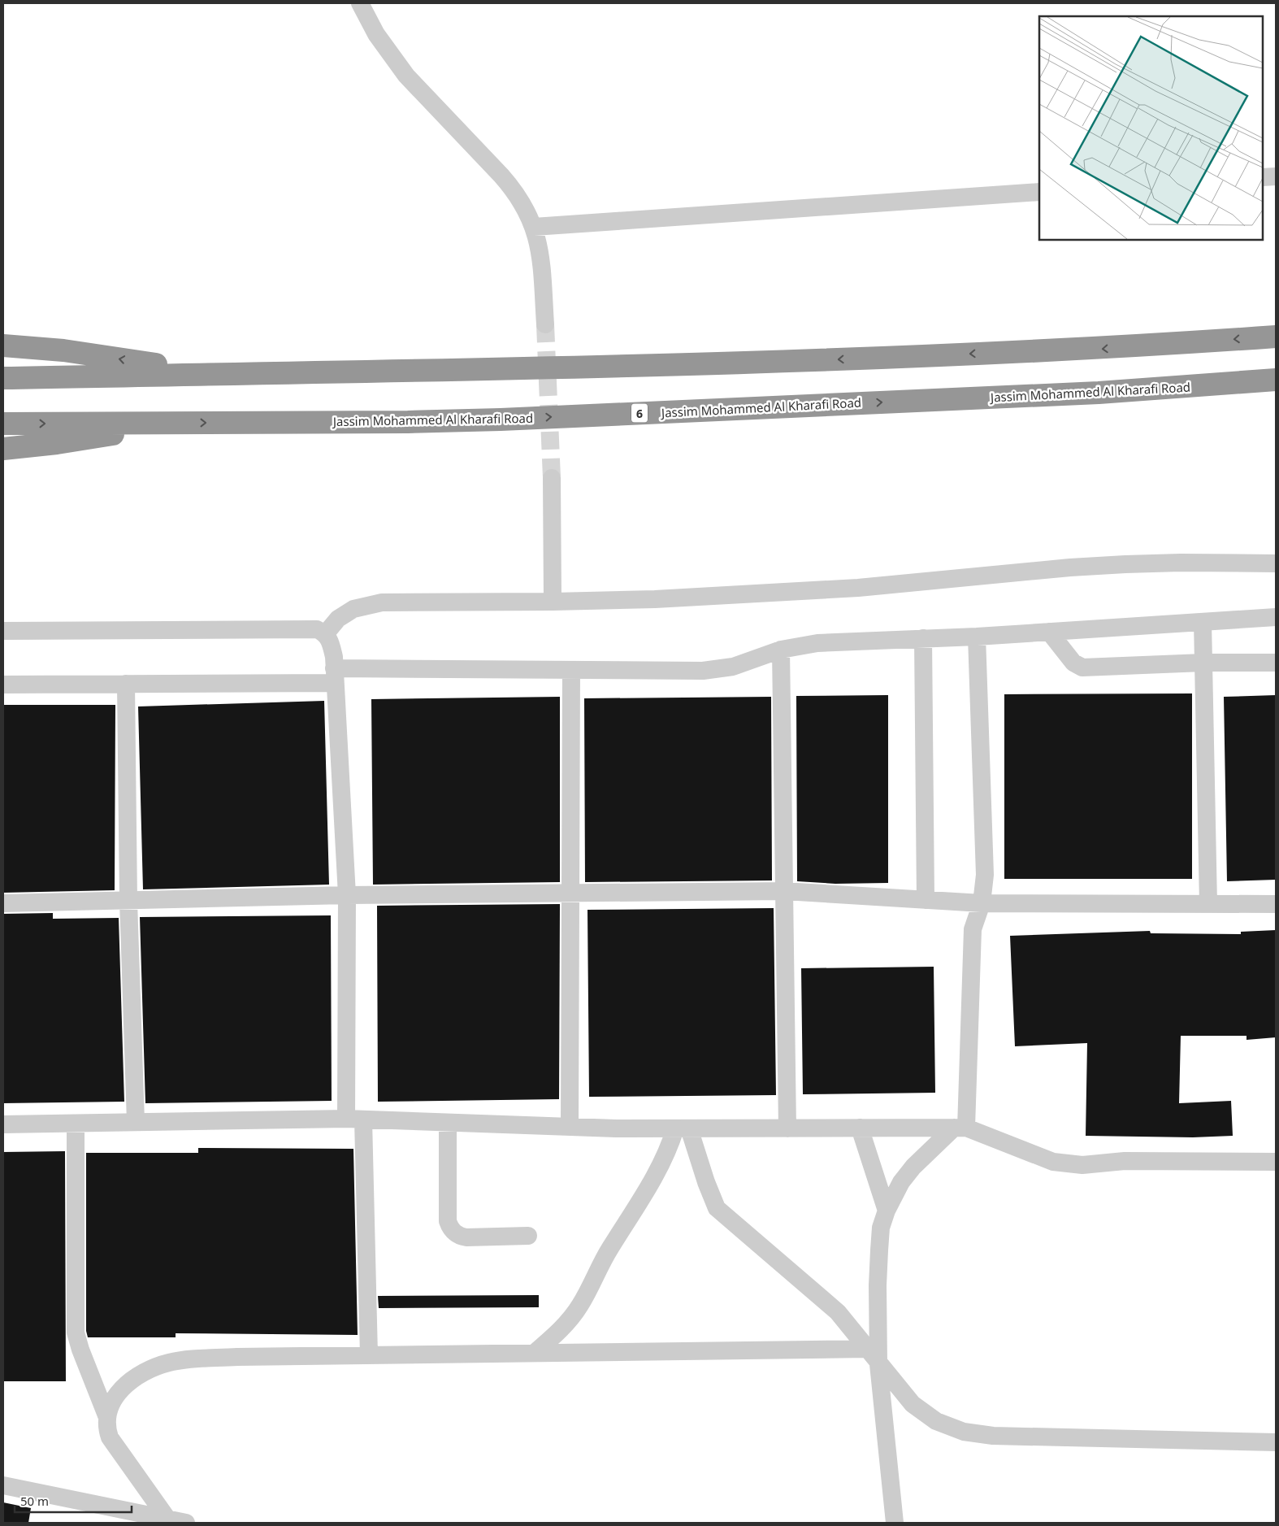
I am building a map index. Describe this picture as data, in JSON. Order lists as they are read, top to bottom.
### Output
{
  "streets": {
    "highway": ["Jassim Mohammed Al Kharafi Road", "6"]
  },
  "scale_bar": "50 m"
}
